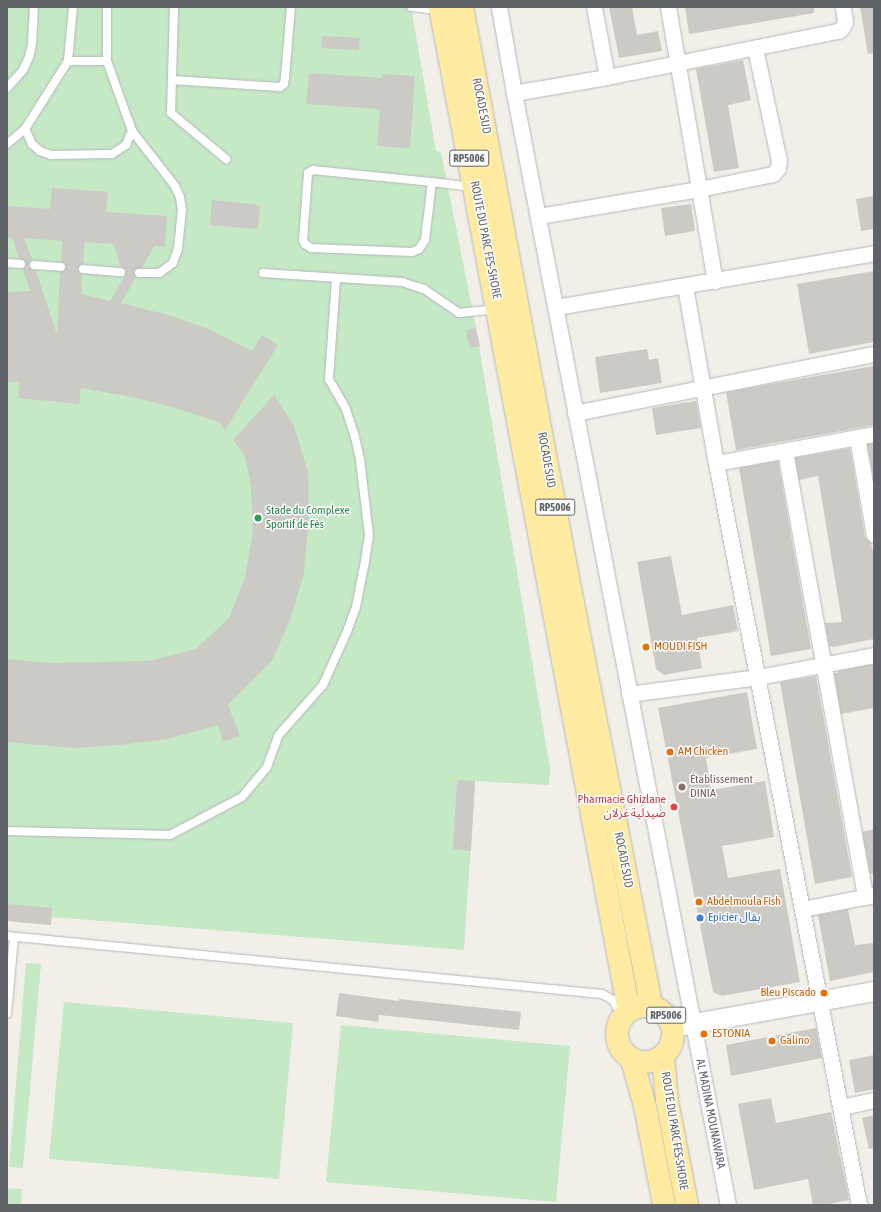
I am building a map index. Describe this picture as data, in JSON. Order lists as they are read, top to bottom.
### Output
{
  "streets": {
    "highway": ["ROCADE SUD", "RP5006", "ROUTE DU PARC FES-SHORE"],
    "street": ["AL MADINA MOUNAWARA"]
  },
  "crossings": [
    ["ROCADE SUD", "RP5006"],
    ["ROCADE SUD", "ROUTE DU PARC FES-SHORE"],
    ["ROCADE SUD", "AL MADINA MOUNAWARA"],
    ["RP5006", "ROUTE DU PARC FES-SHORE"],
    ["RP5006", "AL MADINA MOUNAWARA"],
    ["ROUTE DU PARC FES-SHORE", "AL MADINA MOUNAWARA"]
  ],
  "places": [
    "Stade du Complexe Sportif de Fès",
    "MOUDI FISH",
    "AM Chicken",
    "Établissement DINIA",
    "Pharmacie Ghizlane صيدلية غزلان",
    "Abdelmoula Fish",
    "Epicier بقال",
    "Bleu Piscado",
    "ESTONIA",
    "Galino"
  ]
}
